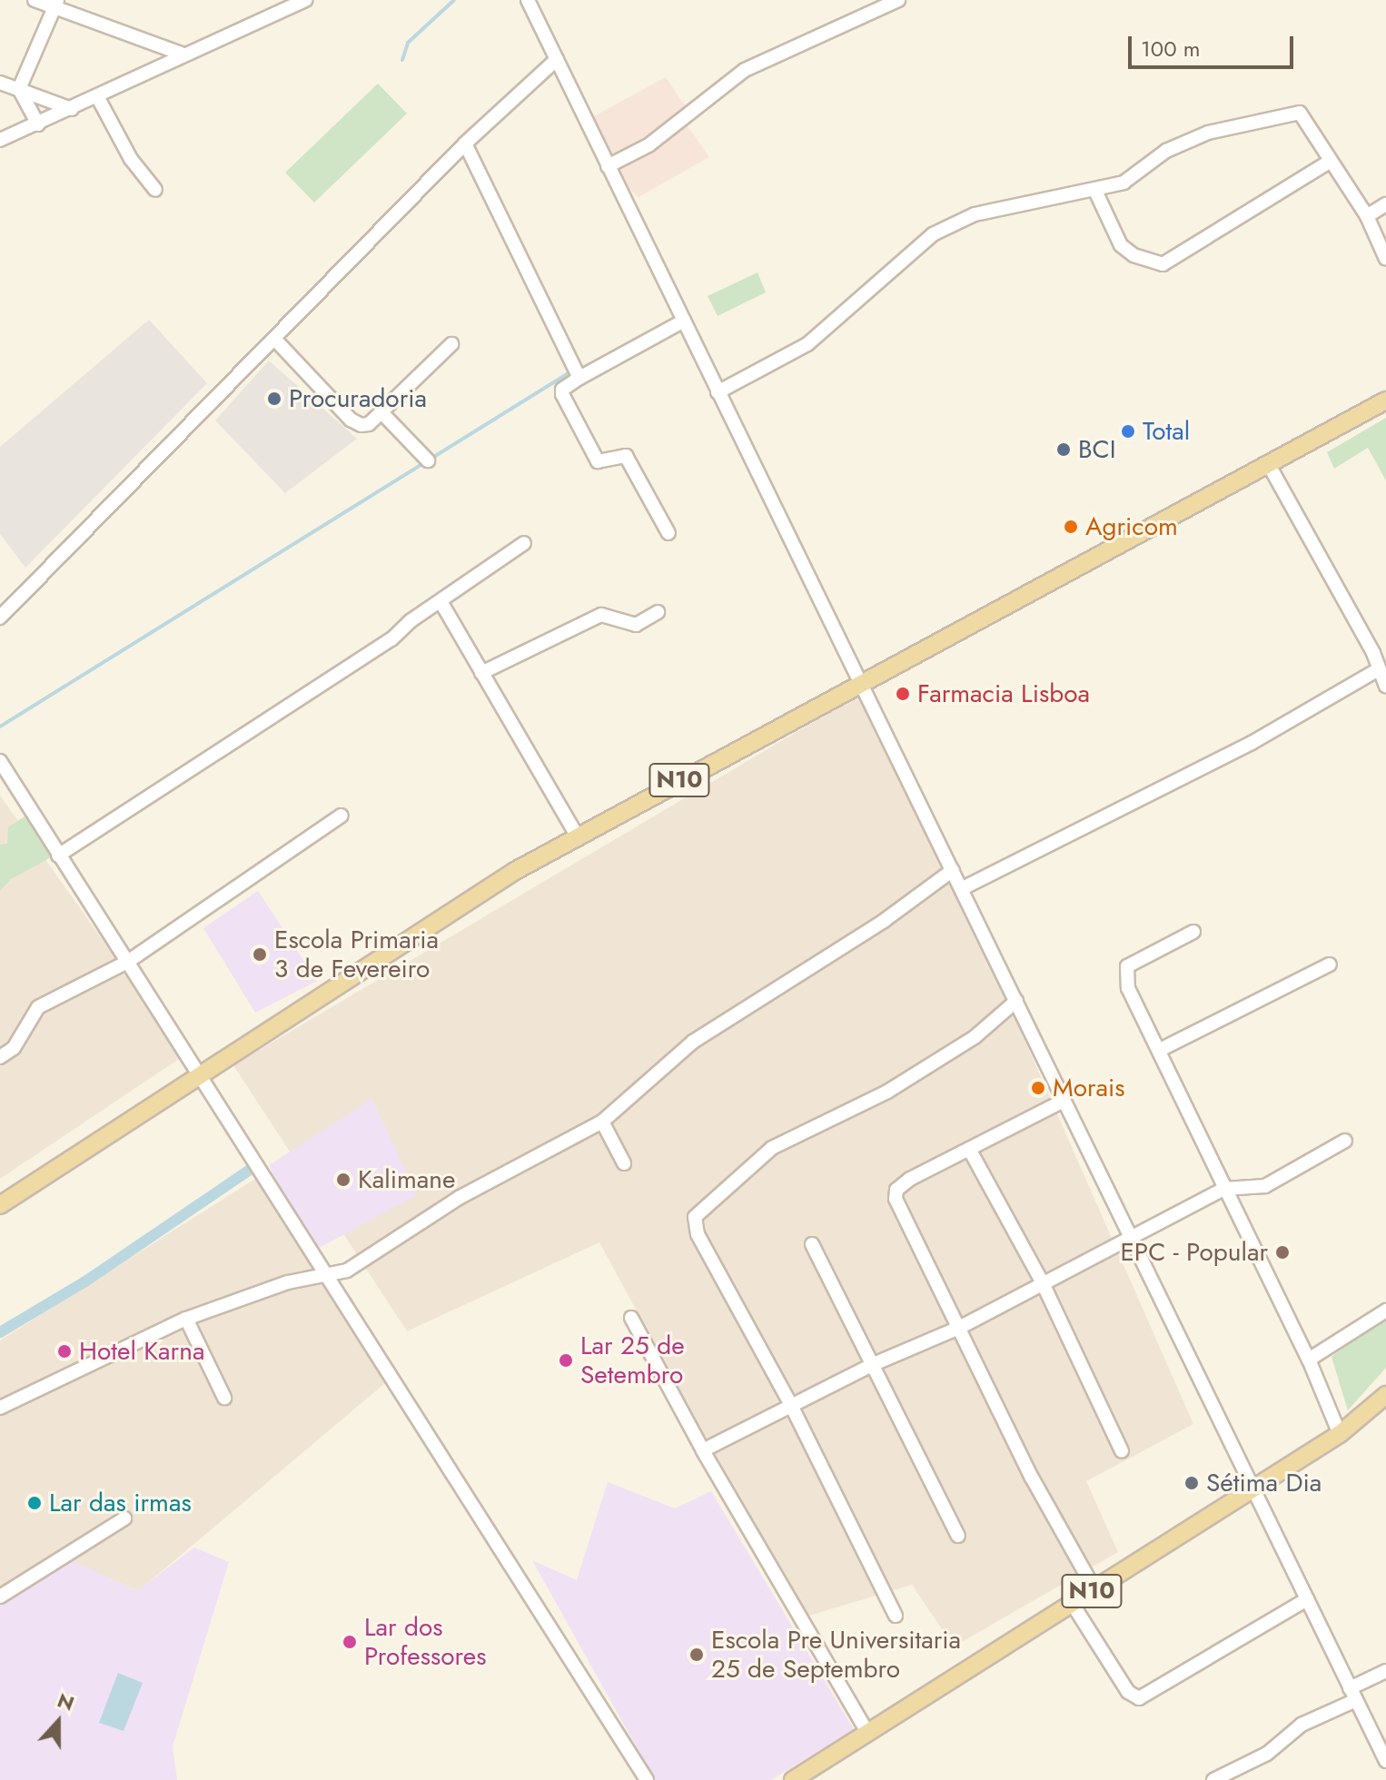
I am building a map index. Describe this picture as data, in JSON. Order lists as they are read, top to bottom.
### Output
{
  "streets": {
    "main road": ["N10"]
  },
  "places": [
    "Procuradoria",
    "Total",
    "BCI",
    "Agricom",
    "Farmacia Lisboa",
    "Escola Primaria 3 de Fevereiro",
    "Morais",
    "Kalimane",
    "EPC - Popular",
    "Hotel Karna",
    "Lar 25 de Setembro",
    "Sétima Dia",
    "Lar das irmas",
    "Lar dos Professores",
    "Escola Pre Universitaria 25 de Septembro"
  ],
  "scale_bar": "100 m",
  "north": "top"
}
